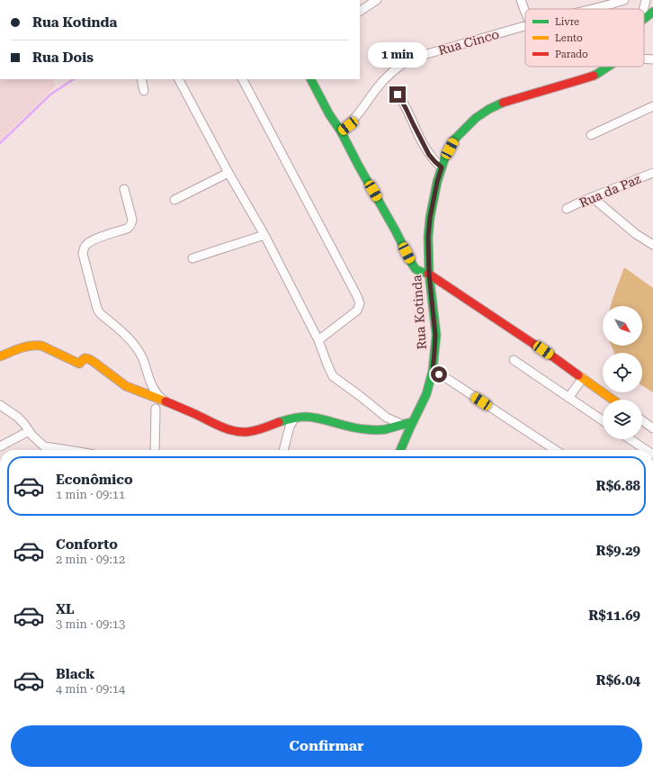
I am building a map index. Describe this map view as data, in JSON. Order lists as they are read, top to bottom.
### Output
{
  "streets": {
    "street": ["Rua Cinco", "Rua da Paz", "Rua Kotinda"]
  },
  "legend": ["Livre", "Lento", "Parado"],
  "north": "bottom right",
  "page": {
    "banner": ["Rua Kotinda", "Rua Dois"],
    "bubble": "1 min",
    "list": [
      {
        "name": "Econômico",
        "note": "1 min · 09:11",
        "value": "R$6.88"
      },
      {
        "name": "Conforto",
        "note": "2 min · 09:12",
        "value": "R$9.29"
      },
      {
        "name": "XL",
        "note": "3 min · 09:13",
        "value": "R$11.69"
      },
      {
        "name": "Black",
        "note": "4 min · 09:14",
        "value": "R$6.04"
      }
    ],
    "buttons": "Confirmar"
  }
}
